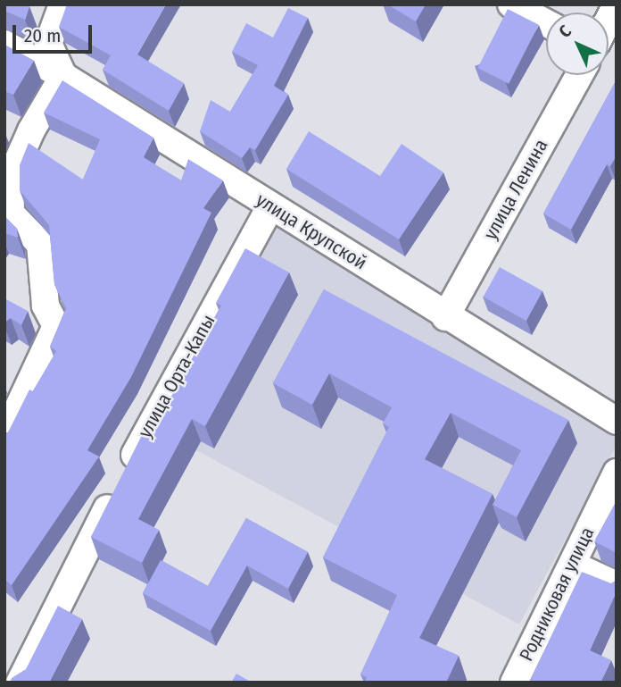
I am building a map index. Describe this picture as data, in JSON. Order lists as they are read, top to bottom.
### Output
{
  "streets": {
    "street": [
      "улица Ленина",
      "улица Крупской",
      "улица Орта-Капы",
      "Родниковая улица"
    ]
  },
  "crossings": [
    ["улица Ленина", "улица Крупской"],
    ["улица Крупской", "улица Орта-Капы"]
  ],
  "scale_bar": "20 m",
  "north": "top left"
}
